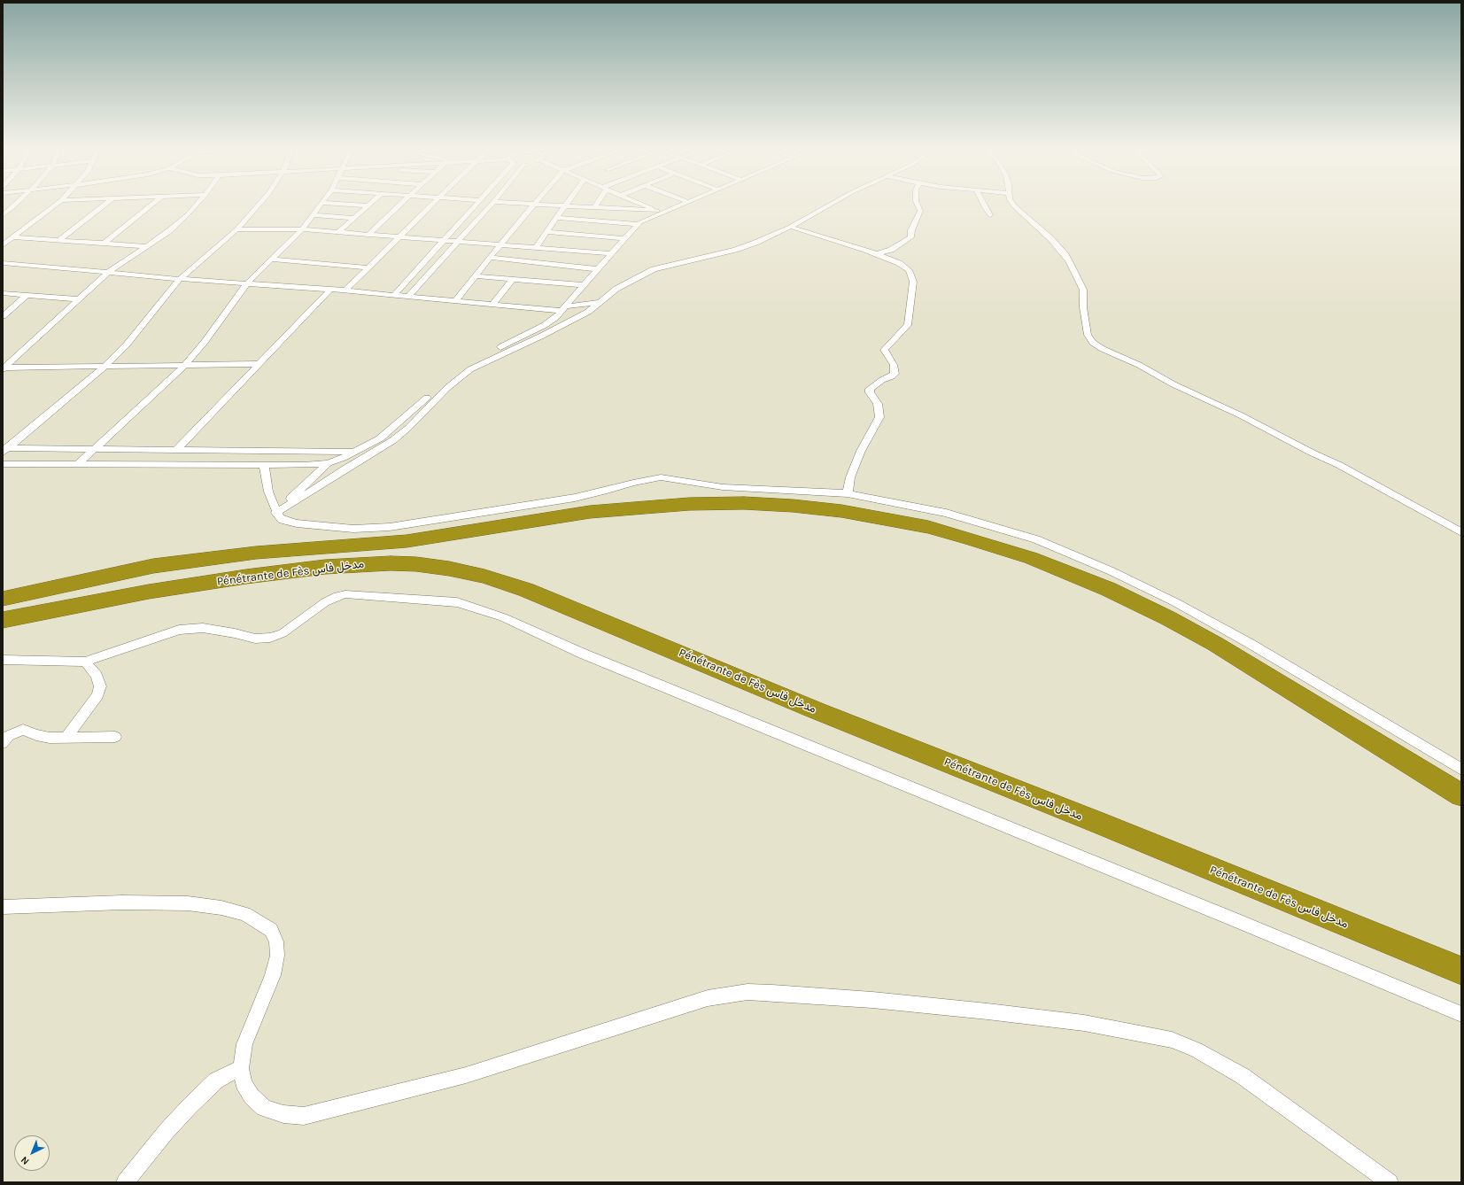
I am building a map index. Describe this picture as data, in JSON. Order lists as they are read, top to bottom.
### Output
{
  "streets": {
    "highway": ["Pénétrante de Fès مدخل فاس"]
  },
  "north": "bottom left"
}
